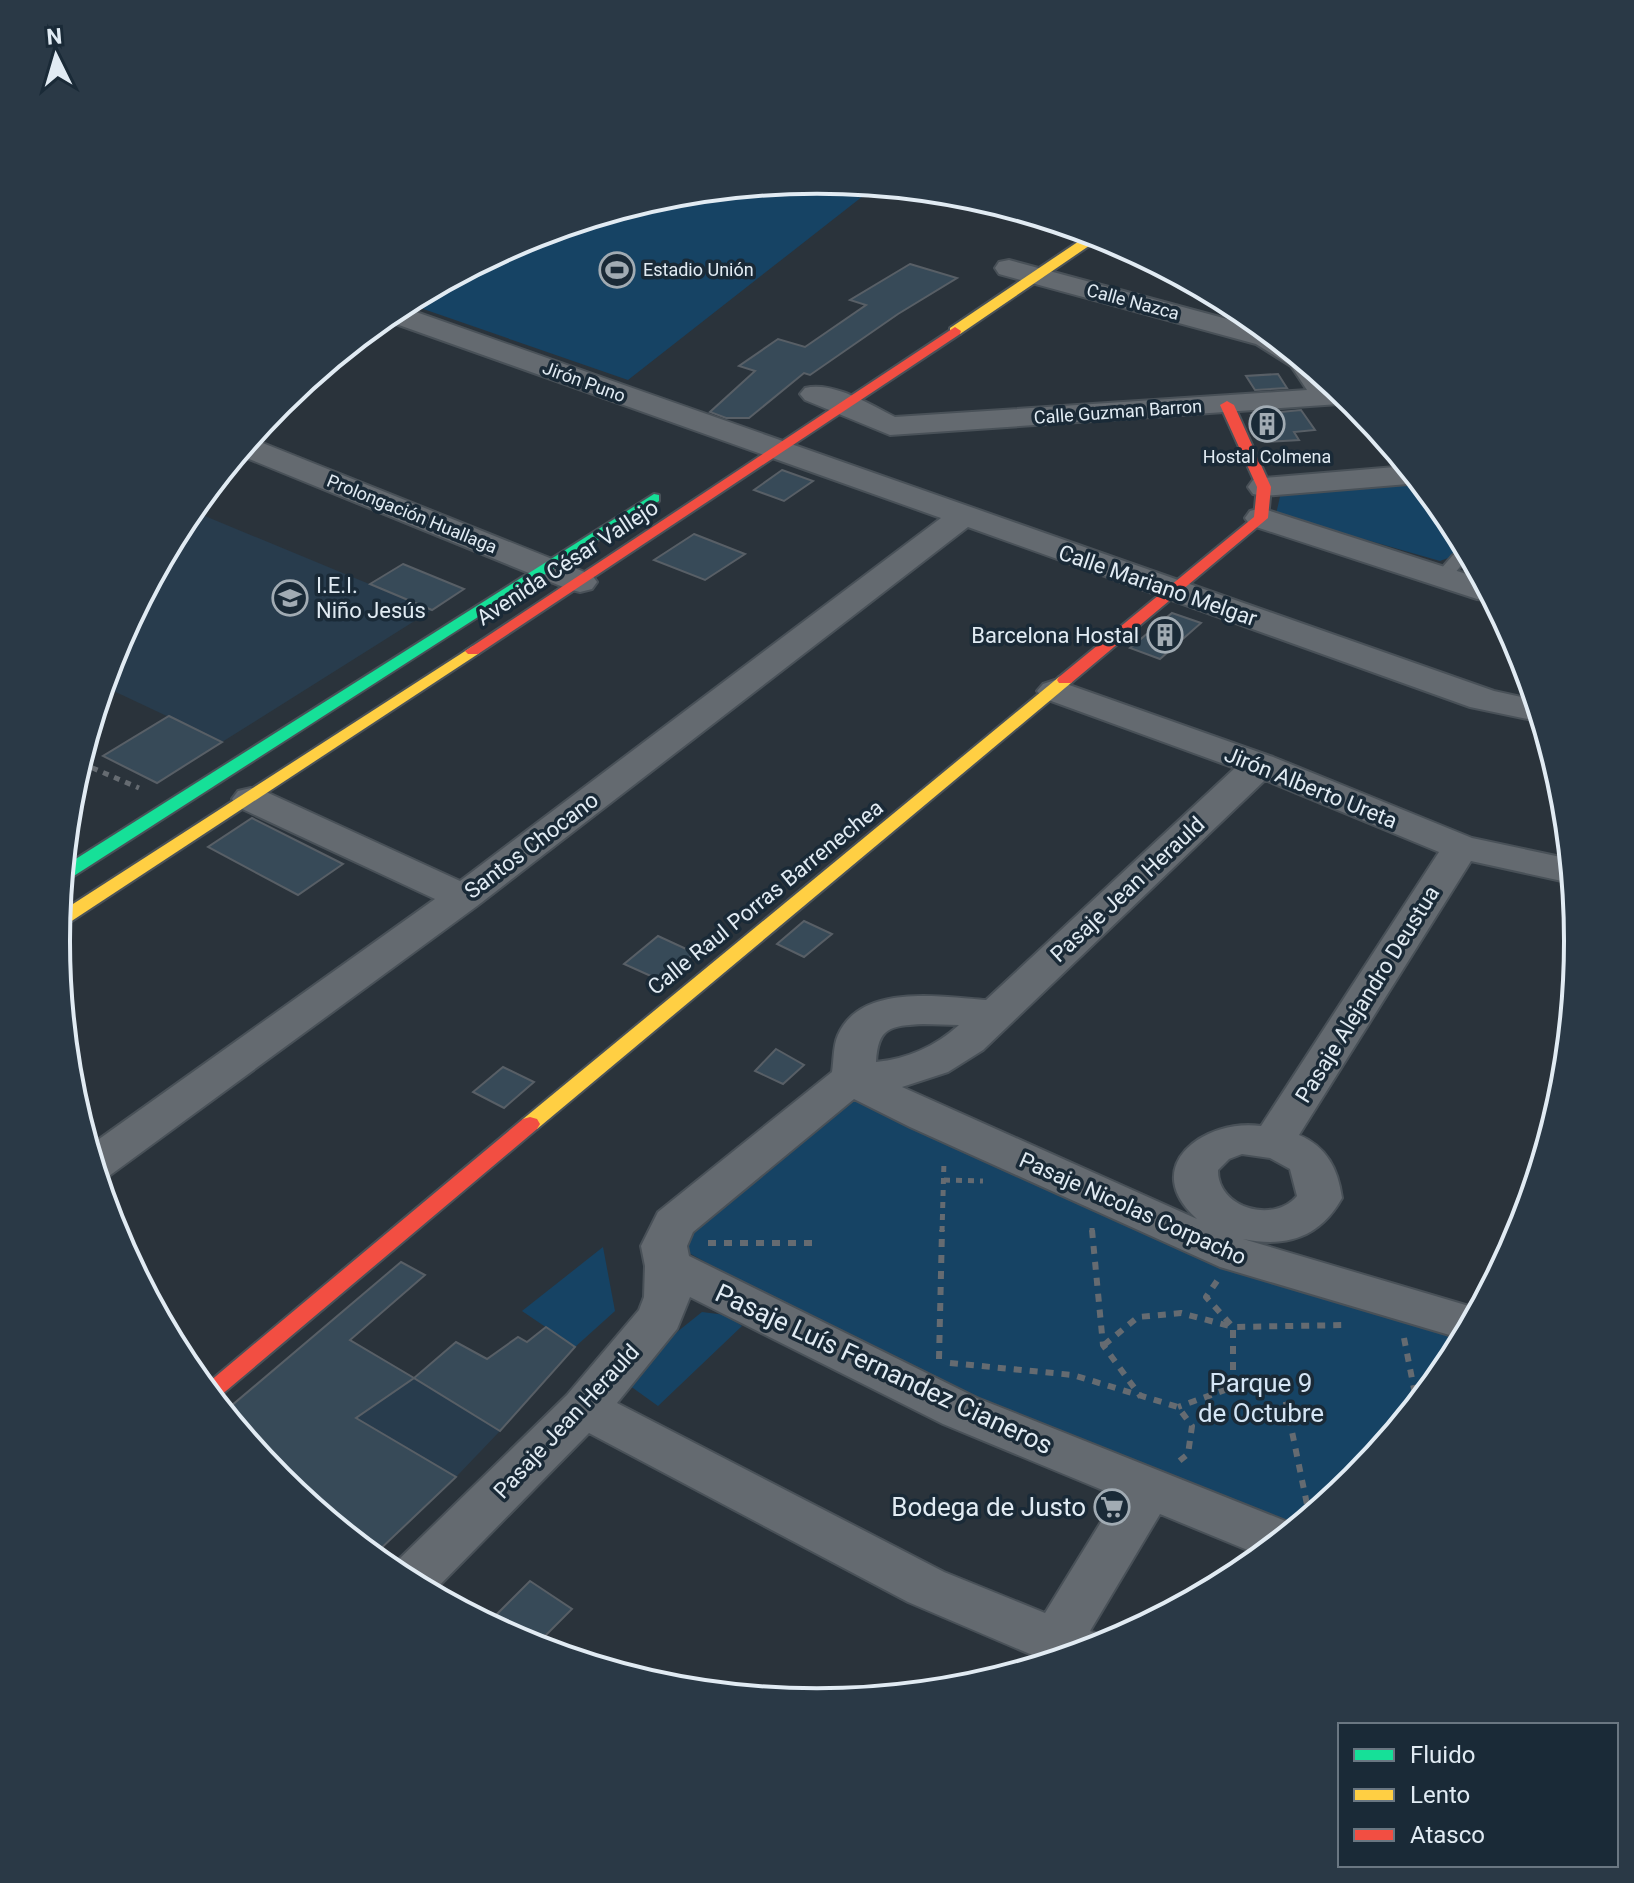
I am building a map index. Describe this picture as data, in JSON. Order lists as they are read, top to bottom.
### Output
{
  "streets": {
    "main road": ["Avenida César Vallejo", "Calle Raul Porras Barrenechea"],
    "street": [
      "Calle Nazca",
      "Jirón Puno",
      "Calle Guzman Barron",
      "Prolongación Huallaga",
      "Calle Mariano Melgar",
      "Jirón Alberto Ureta",
      "Santos Chocano",
      "Pasaje Jean Herauld",
      "Pasaje Alejandro Deustua",
      "Pasaje Nicolas Corpacho",
      "Pasaje Luís Fernandez Cianeros"
    ]
  },
  "crossings": [
    ["Calle Nazca", "Avenida César Vallejo"],
    ["Jirón Puno", "Avenida César Vallejo"],
    ["Jirón Puno", "Calle Mariano Melgar"],
    ["Calle Guzman Barron", "Calle Mariano Melgar"],
    ["Prolongación Huallaga", "Avenida César Vallejo"],
    ["Avenida César Vallejo", "Calle Mariano Melgar"],
    ["Calle Mariano Melgar", "Santos Chocano"],
    ["Calle Mariano Melgar", "Calle Raul Porras Barrenechea"],
    ["Jirón Alberto Ureta", "Pasaje Jean Herauld"],
    ["Jirón Alberto Ureta", "Calle Raul Porras Barrenechea"],
    ["Jirón Alberto Ureta", "Pasaje Alejandro Deustua"],
    ["Pasaje Jean Herauld", "Pasaje Nicolas Corpacho"],
    ["Pasaje Jean Herauld", "Pasaje Luís Fernandez Cianeros"]
  ],
  "parks": ["Parque 9 de Octubre"],
  "places": {
    "sports": ["Estadio Unión"],
    "building": ["Hostal Colmena", "Barcelona Hostal"],
    "school or university": ["I.E.I. Niño Jesús"],
    "supermarket": ["Bodega de Justo"]
  },
  "legend": ["Fluido", "Lento", "Atasco"],
  "north": "top"
}
